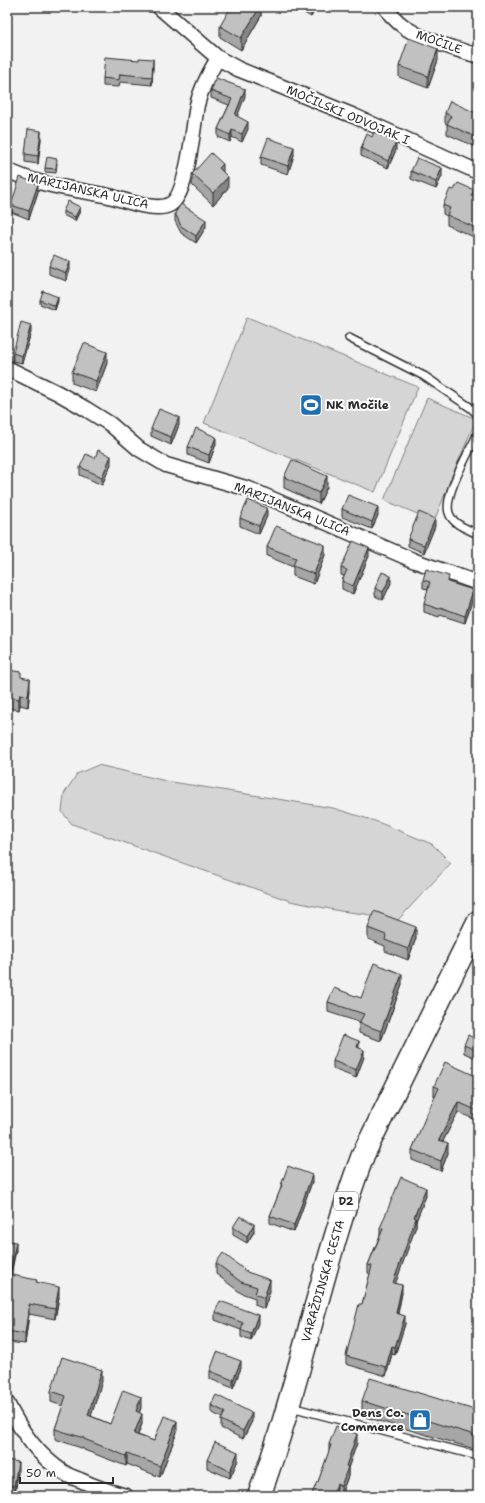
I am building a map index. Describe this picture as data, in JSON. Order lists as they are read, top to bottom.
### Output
{
  "streets": {
    "main road": ["D2", "VARAŽDINSKA CESTA"],
    "street": ["MOČILE", "MOČILSKI ODVOJAK I", "MARIJANSKA ULICA"]
  },
  "crossings": [
    ["MOČILSKI ODVOJAK I", "MARIJANSKA ULICA"]
  ],
  "places": {
    "sports": ["NK Močile"],
    "shop": ["Dens Co. Commerce"]
  },
  "scale_bar": "50 m"
}
